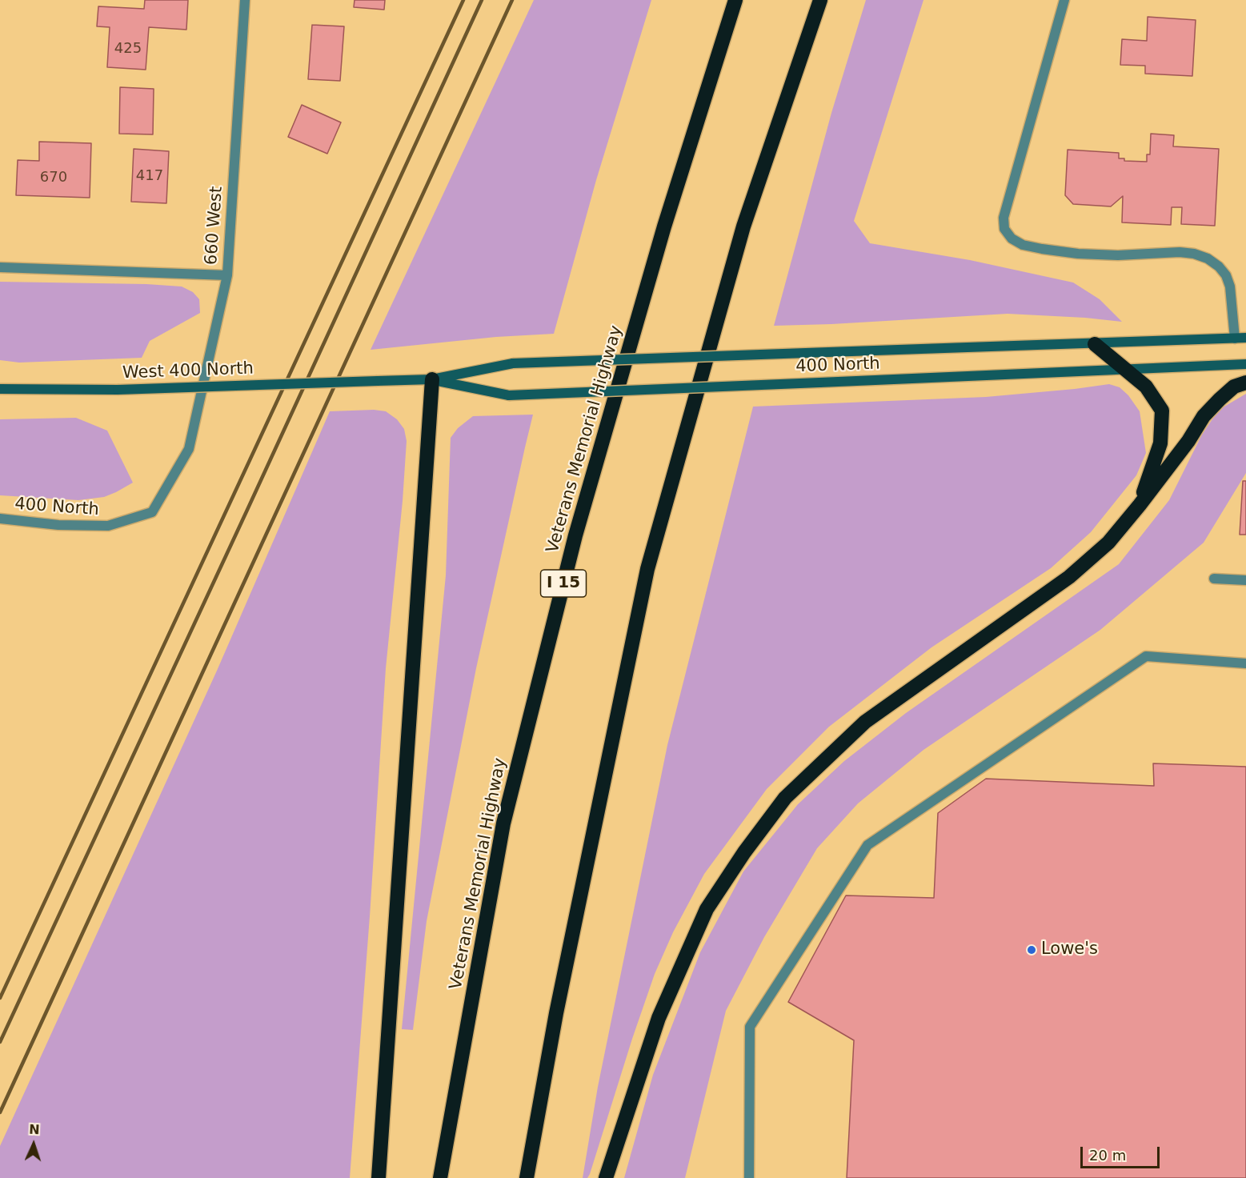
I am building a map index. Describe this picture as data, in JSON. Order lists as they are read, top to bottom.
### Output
{
  "streets": {
    "highway": ["Veterans Memorial Highway", "I 15"],
    "street": ["660 West", "400 North", "West 400 North"]
  },
  "crossings": [
    ["660 West", "400 North"],
    ["400 North", "West 400 North"]
  ],
  "places": ["Lowe's"],
  "house_numbers": ["425", "417", "670"],
  "scale_bar": "20 m",
  "north": "top"
}
